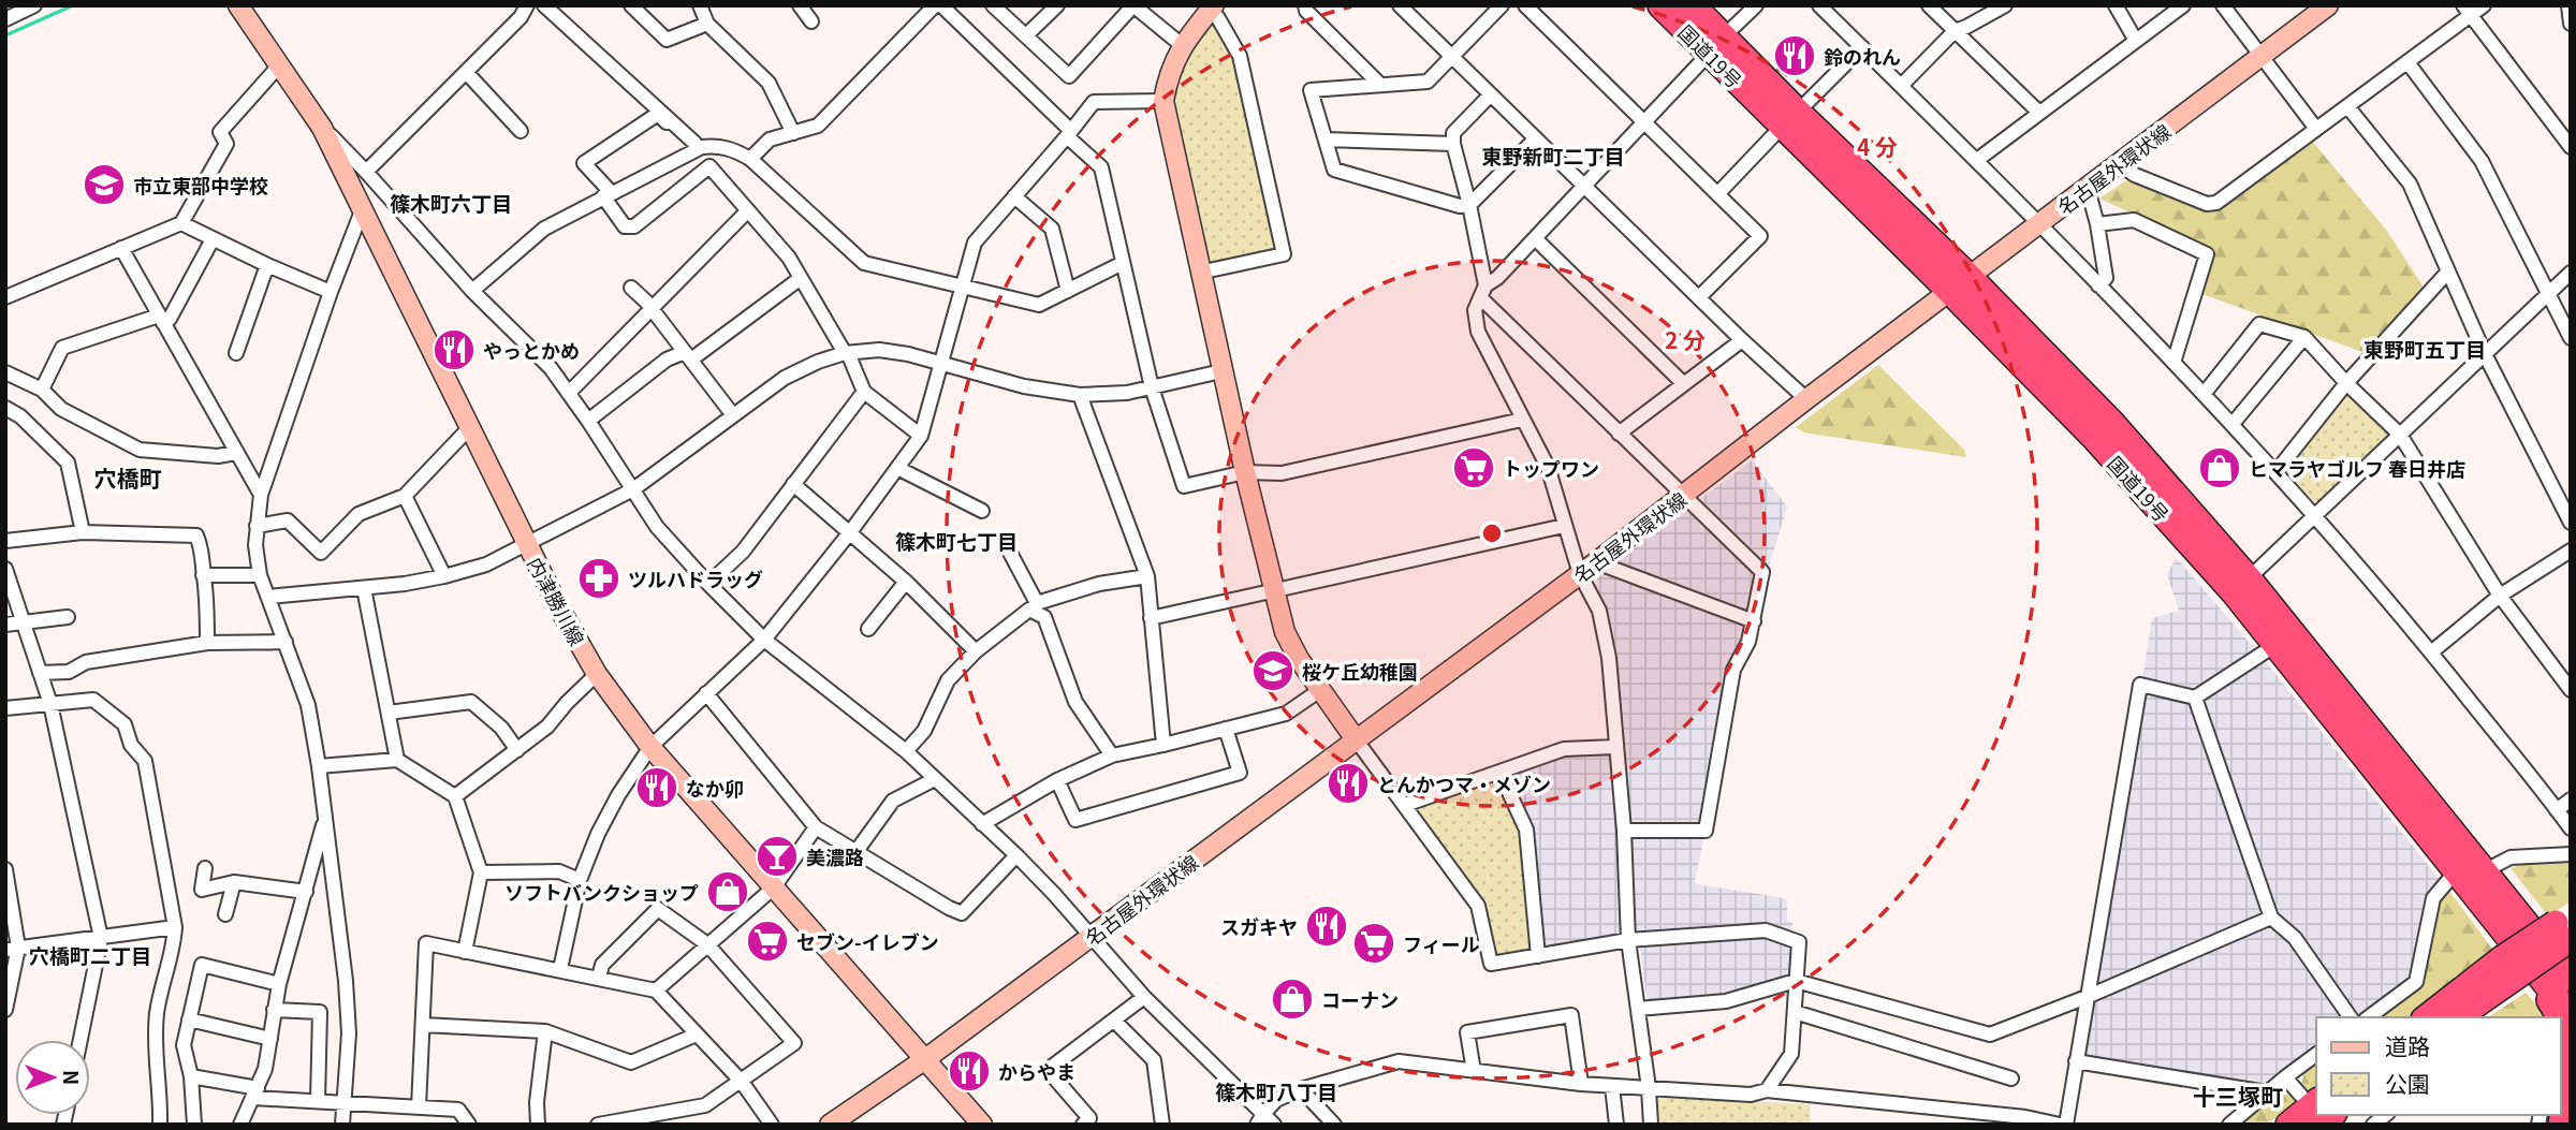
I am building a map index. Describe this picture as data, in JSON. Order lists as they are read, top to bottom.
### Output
{
  "streets": {
    "highway": ["国道19号"],
    "main road": ["名古屋外環状線", "内津勝川線"]
  },
  "crossings": [
    ["国道19号", "名古屋外環状線"],
    ["名古屋外環状線", "内津勝川線"]
  ],
  "districts": [
    "東野新町二丁目",
    "篠木町六丁目",
    "東野町五丁目",
    "穴橋町",
    "篠木町七丁目",
    "穴橋町二丁目",
    "篠木町八丁目",
    "十三塚町"
  ],
  "places": {
    "restaurant": [
      "鈴のれん",
      "やっとかめ",
      "とんかつマ・メゾン",
      "なか卯",
      "スガキヤ",
      "からやま"
    ],
    "school or university": ["市立東部中学校", "桜ケ丘幼稚園"],
    "supermarket": ["トップワン", "セブン-イレブン", "フィール"],
    "shop": ["ヒマラヤゴルフ 春日井店", "ソフトバンクショップ", "コーナン"],
    "pharmacy": ["ツルハドラッグ"],
    "bar": ["美濃路"]
  },
  "legend": ["道路", "公園"],
  "north": "right",
  "rings": ["4 分", "2 分"]
}
